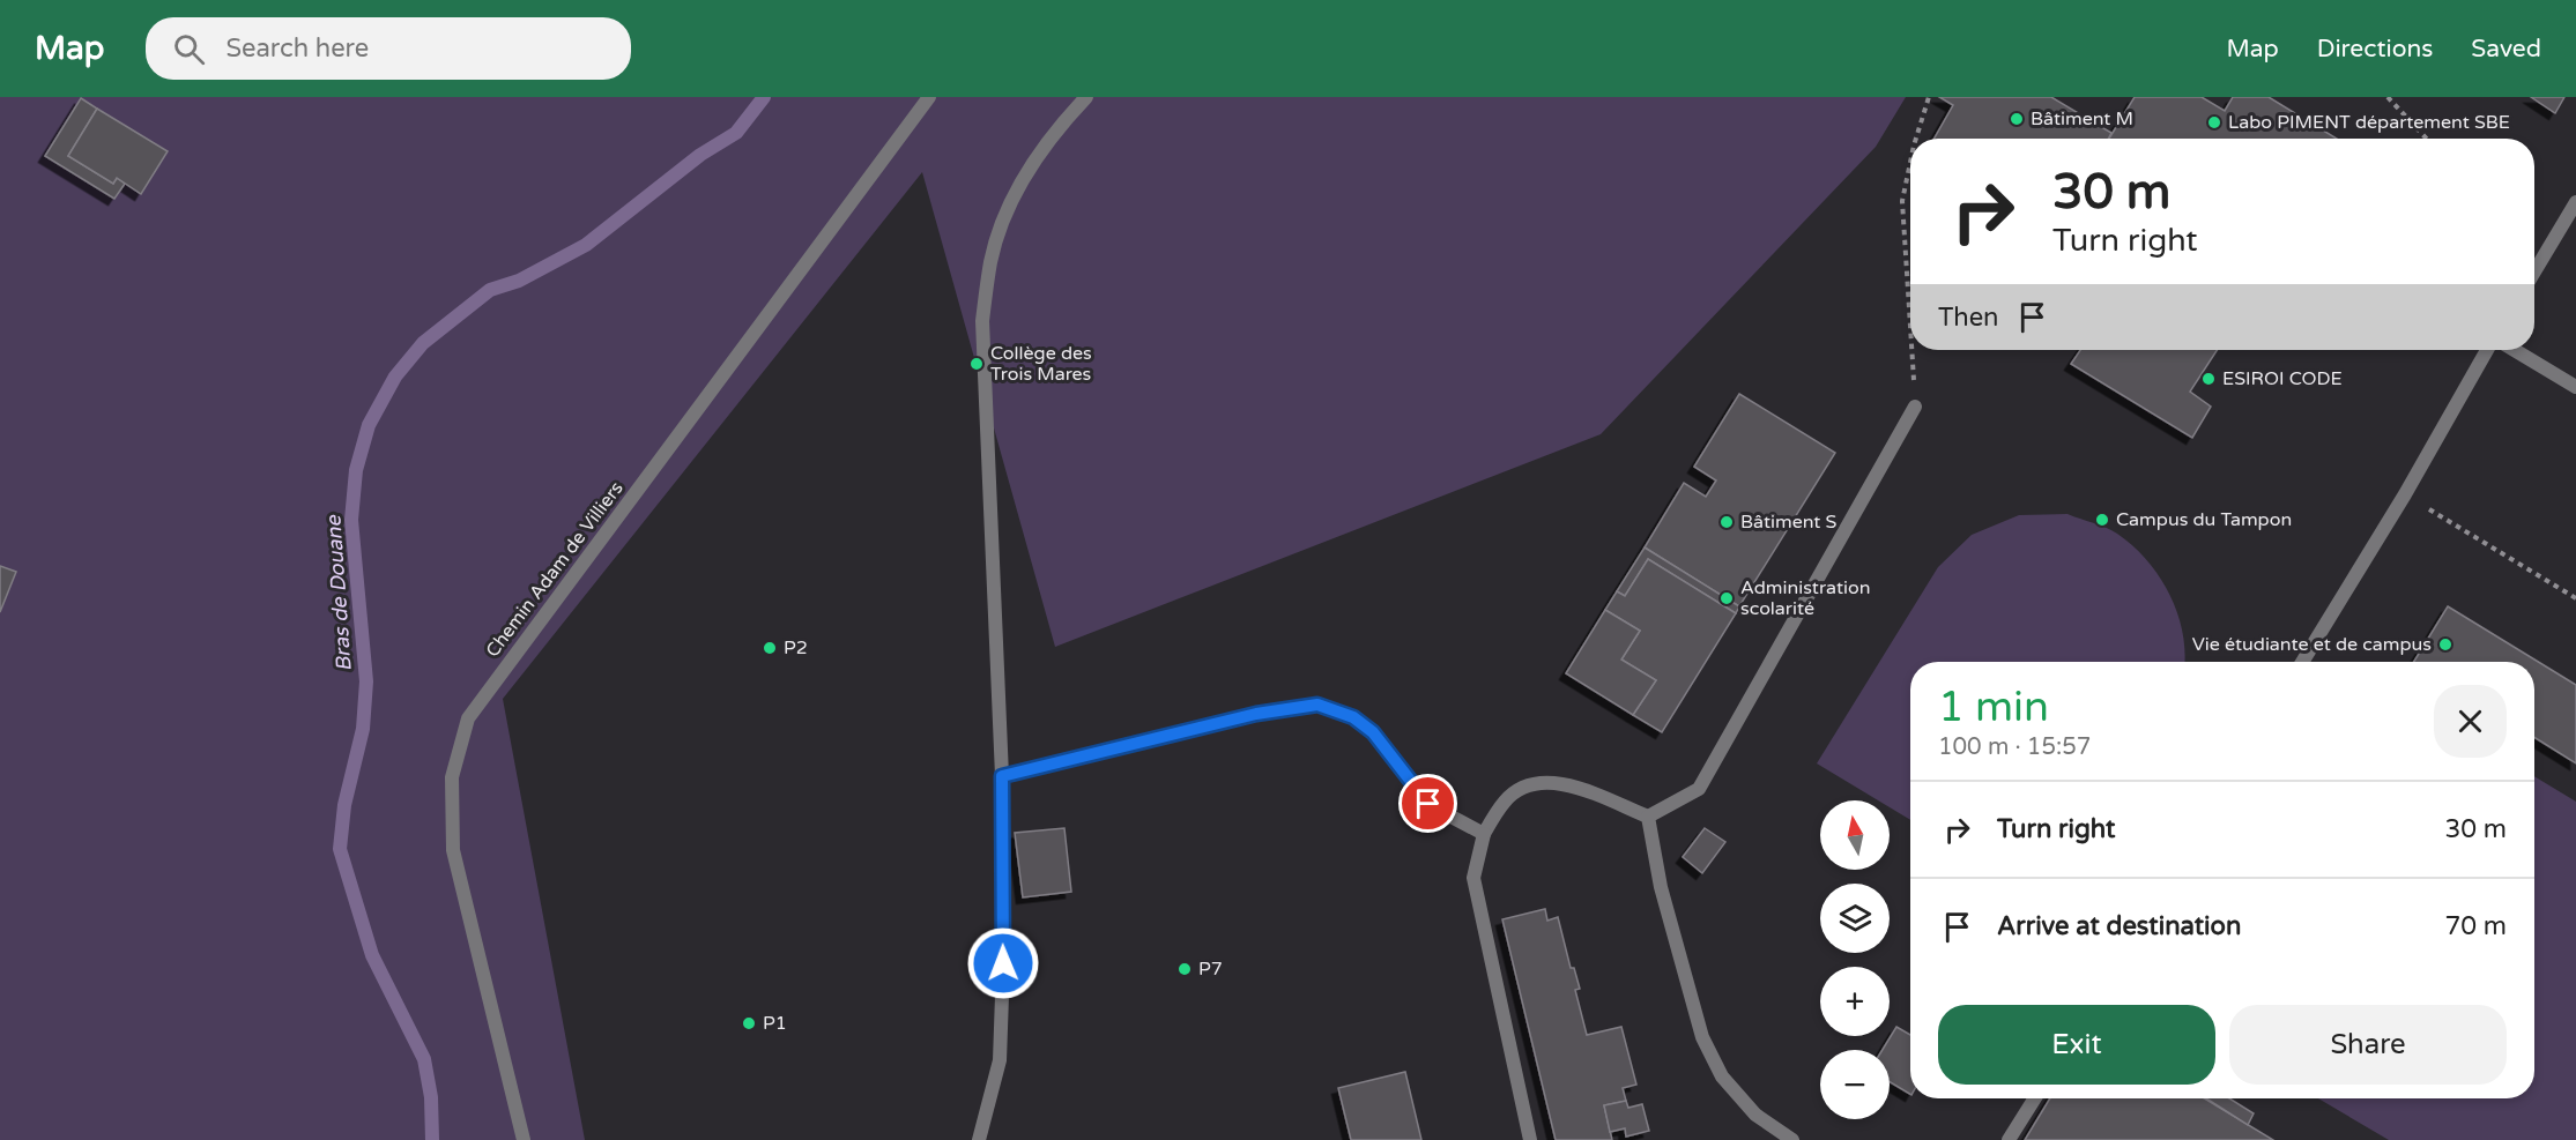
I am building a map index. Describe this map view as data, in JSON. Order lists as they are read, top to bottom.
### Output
{
  "streets": {
    "street": ["Chemin Adam de Villiers"]
  },
  "water": ["Bras de Douane"],
  "places": [
    "Bâtiment M",
    "Labo PIMENT département SBE",
    "Collège des Trois Mares",
    "ESIROI CODE",
    "Campus du Tampon",
    "Bâtiment S",
    "Administration scolarité",
    "Vie étudiante et de campus",
    "P2",
    "P7",
    "P1"
  ],
  "north": "top",
  "page": {
    "header": "Map",
    "search": "Search here",
    "nav": ["Map", "Directions", "Saved"],
    "turn": ["30 m", "Turn right"],
    "then": "Then",
    "heading": ["1 min", "100 m · 15:57"],
    "list": [
      {
        "name": "Turn right",
        "value": "30 m"
      },
      {
        "name": "Arrive at destination",
        "value": "70 m"
      }
    ],
    "map_buttons": ["+", "−"],
    "buttons": ["Exit", "Share"]
  }
}
